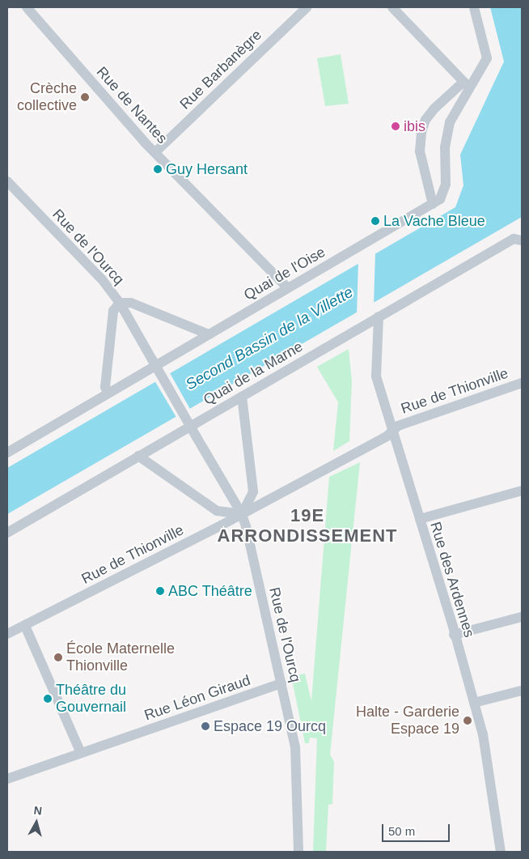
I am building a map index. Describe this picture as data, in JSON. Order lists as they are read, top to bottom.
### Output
{
  "streets": {
    "street": [
      "Rue Barbanègre",
      "Rue de Nantes",
      "Rue de l'Ourcq",
      "Quai de l'Oise",
      "Quai de la Marne",
      "Rue de Thionville",
      "Rue des Ardennes",
      "Rue Léon Giraud"
    ]
  },
  "crossings": [
    ["Rue Barbanègre", "Rue de Nantes"],
    ["Rue de Nantes", "Quai de l'Oise"],
    ["Rue de l'Ourcq", "Rue de Thionville"],
    ["Rue de l'Ourcq", "Rue Léon Giraud"],
    ["Quai de la Marne", "Rue des Ardennes"],
    ["Rue de Thionville", "Rue des Ardennes"]
  ],
  "districts": ["19E ARRONDISSEMENT"],
  "water": ["Second Bassin de la Villette"],
  "places": [
    "Crèche collective",
    "ibis",
    "Guy Hersant",
    "La Vache Bleue",
    "ABC Théâtre",
    "École Maternelle Thionville",
    "Théâtre du Gouvernail",
    "Halte - Garderie Espace 19",
    "Espace 19 Ourcq"
  ],
  "scale_bar": "50 m",
  "north": "top"
}
